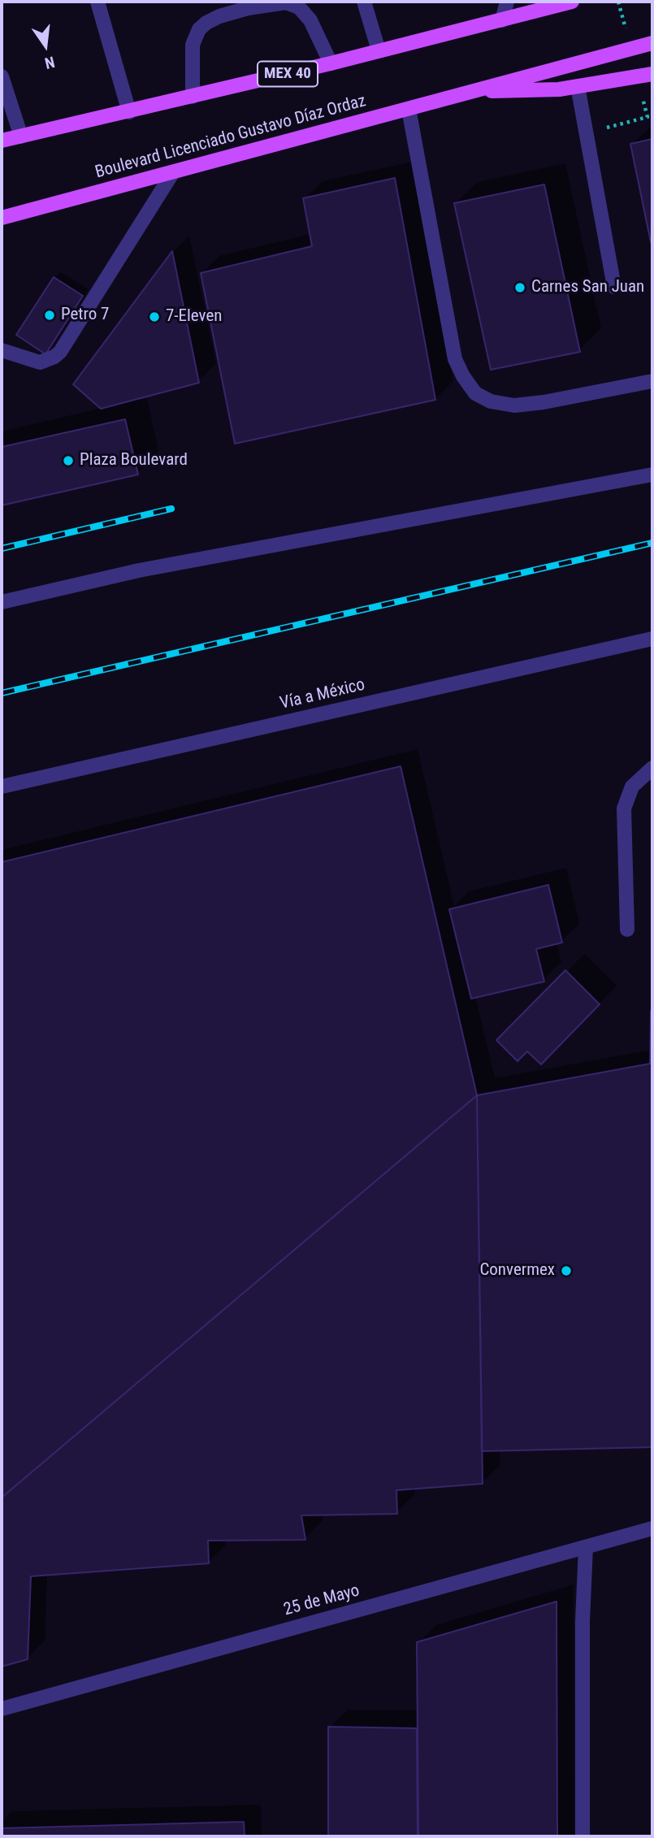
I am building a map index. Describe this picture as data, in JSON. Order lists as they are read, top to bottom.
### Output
{
  "streets": {
    "main road": ["MEX 40", "Boulevard Licenciado Gustavo Díaz Ordaz"],
    "street": ["Vía a México", "25 de Mayo"]
  },
  "places": [
    "Carnes San Juan",
    "Petro 7",
    "7-Eleven",
    "Plaza Boulevard",
    "Convermex"
  ],
  "north": "bottom"
}
